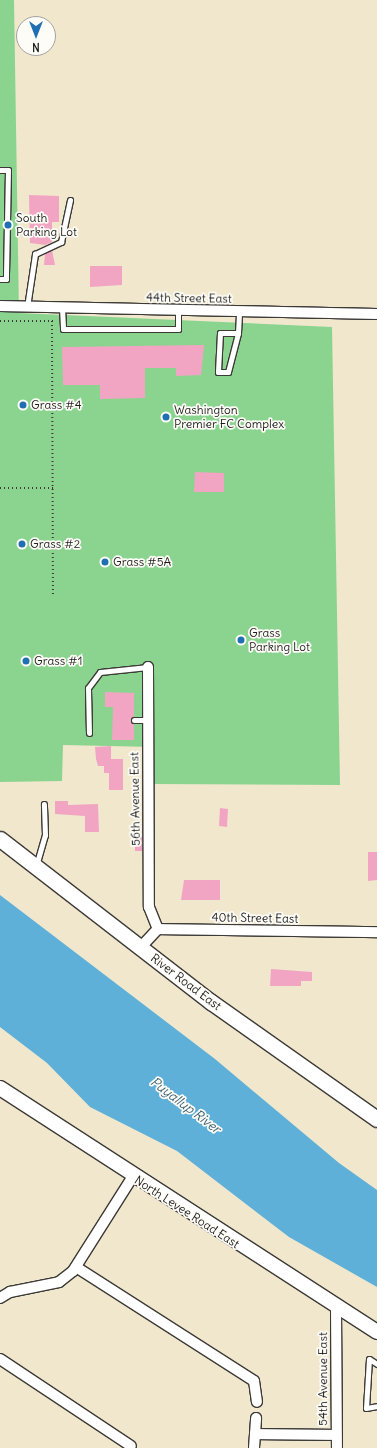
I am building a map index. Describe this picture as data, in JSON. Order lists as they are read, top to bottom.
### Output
{
  "streets": {
    "main road": ["River Road East"],
    "street": [
      "44th Street East",
      "56th Avenue East",
      "40th Street East",
      "North Levee Road East",
      "54th Avenue East"
    ]
  },
  "crossings": [
    ["56th Avenue East", "40th Street East"],
    ["North Levee Road East", "54th Avenue East"]
  ],
  "water": ["Puyallup River"],
  "places": [
    "South Parking Lot",
    "Grass #4",
    "Washington Premier FC Complex",
    "Grass #2",
    "Grass #5A",
    "Grass Parking Lot",
    "Grass #1"
  ],
  "north": "bottom"
}
